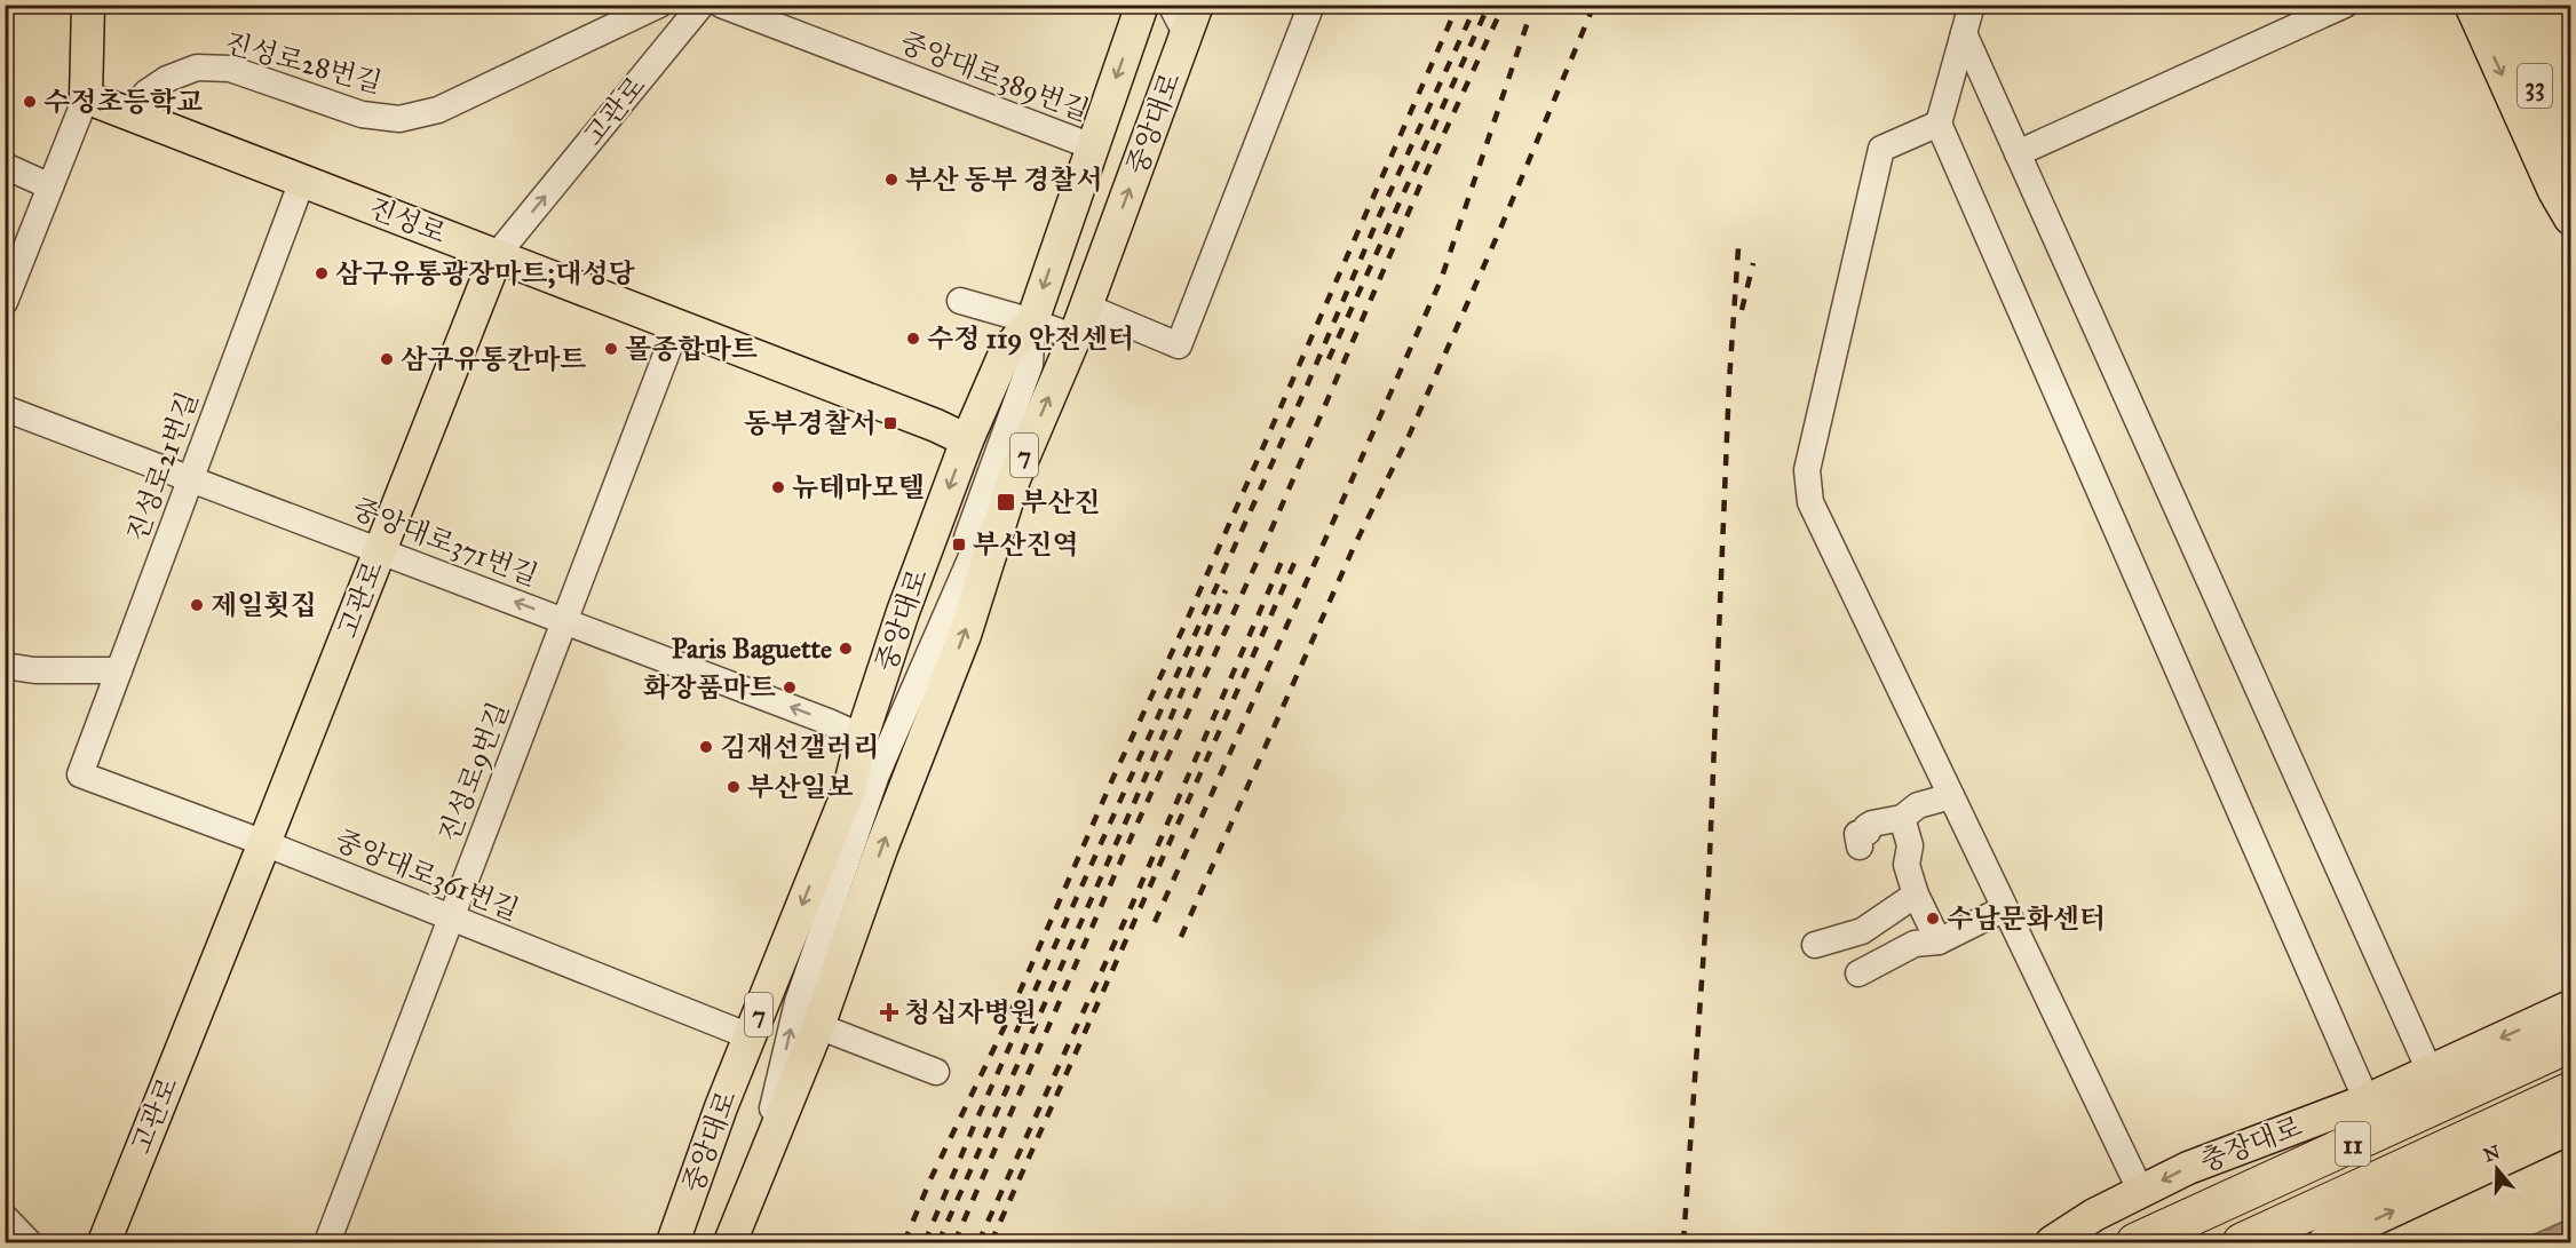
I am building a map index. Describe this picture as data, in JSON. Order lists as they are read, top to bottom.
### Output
{
  "streets": {
    "highway": ["33", "11"],
    "main road": [
      "고관로",
      "중앙대로",
      "진성로",
      "7",
      "충장대로"
    ],
    "street": [
      "진성로28번길",
      "중앙대로389번길",
      "진성로21번길",
      "중앙대로371번길",
      "진성로9번길",
      "중앙대로361번길"
    ]
  },
  "crossings": [
    ["진성로28번길", "진성로"],
    ["중앙대로389번길", "중앙대로"],
    ["고관로", "진성로"],
    ["고관로", "중앙대로371번길"],
    ["고관로", "중앙대로361번길"],
    ["중앙대로", "진성로"],
    ["중앙대로", "중앙대로371번길"],
    ["중앙대로", "중앙대로361번길"],
    ["진성로", "진성로21번길"],
    ["진성로", "진성로9번길"],
    ["진성로21번길", "중앙대로371번길"],
    ["진성로21번길", "중앙대로361번길"],
    ["중앙대로371번길", "진성로9번길"],
    ["진성로9번길", "중앙대로361번길"]
  ],
  "one_way": ["중앙대로371번길"],
  "places": {
    "other": [
      "수정초등학교",
      "부산 동부 경찰서",
      "삼구유통광장마트;대성당",
      "수정 119 안전센터",
      "몰종합마트",
      "삼구유통칸마트",
      "뉴테마모텔",
      "제일횟집",
      "Paris Baguette",
      "화장품마트",
      "김재선갤러리",
      "부산일보",
      "수남문화센터"
    ],
    "transit": ["동부경찰서", "부산진", "부산진역"],
    "health": ["청십자병원"]
  },
  "north": "top"
}
